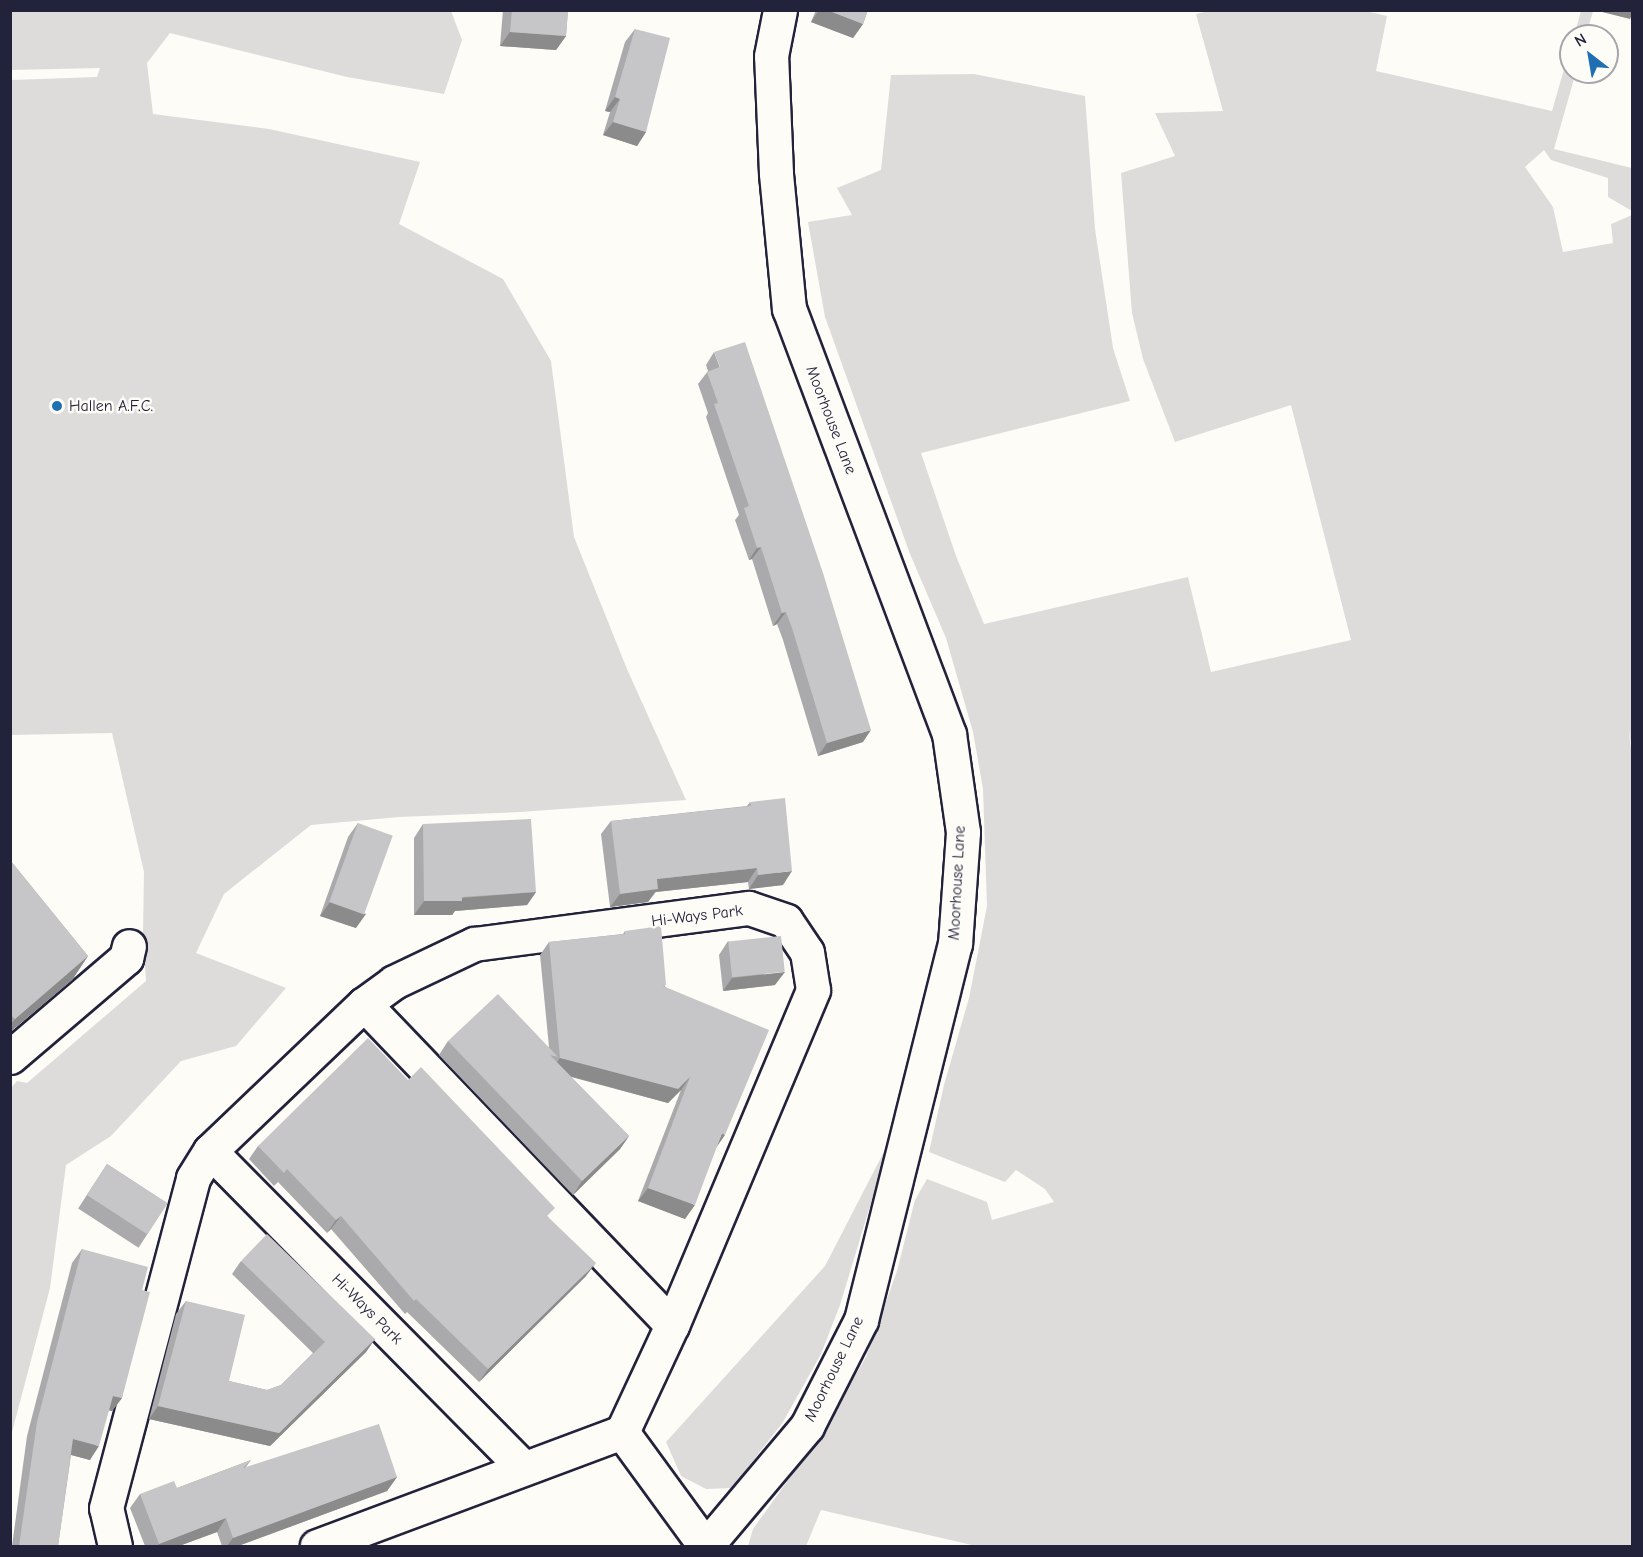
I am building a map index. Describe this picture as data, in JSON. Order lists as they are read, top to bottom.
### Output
{
  "streets": {
    "street": ["Moorhouse Lane", "Hi-Ways Park"]
  },
  "places": ["Hallen A.F.C."],
  "north": "top left"
}
